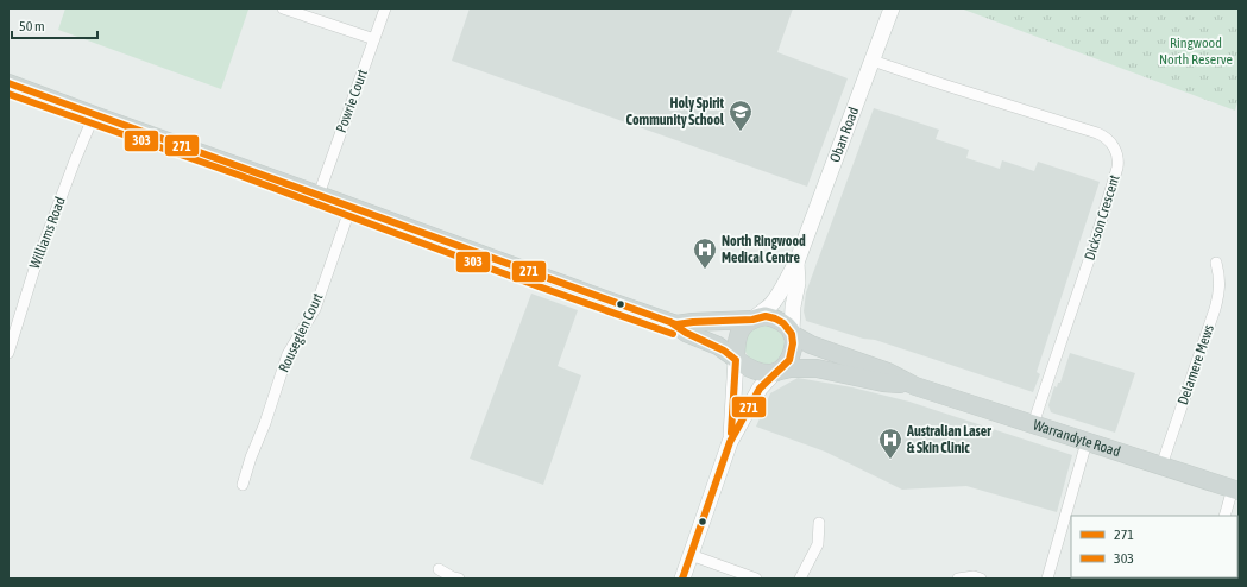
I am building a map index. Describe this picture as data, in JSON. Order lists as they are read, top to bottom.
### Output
{
  "streets": {
    "main road": ["Oban Road", "Warrandyte Road"],
    "street": [
      "Powrie Court",
      "Dickson Crescent",
      "Williams Road",
      "Rouseglen Court",
      "Delamere Mews"
    ]
  },
  "crossings": [
    ["Oban Road", "Dickson Crescent"],
    ["Oban Road", "Warrandyte Road"],
    ["Dickson Crescent", "Warrandyte Road"],
    ["Delamere Mews", "Warrandyte Road"]
  ],
  "parks": ["Ringwood North Reserve"],
  "places": {
    "school or university": ["Holy Spirit Community School"],
    "hospital": ["North Ringwood Medical Centre", "Australian Laser & Skin Clinic"]
  },
  "lines": ["transit line 271", "transit line 303"],
  "legend": ["271", "303"],
  "scale_bar": "50 m"
}
